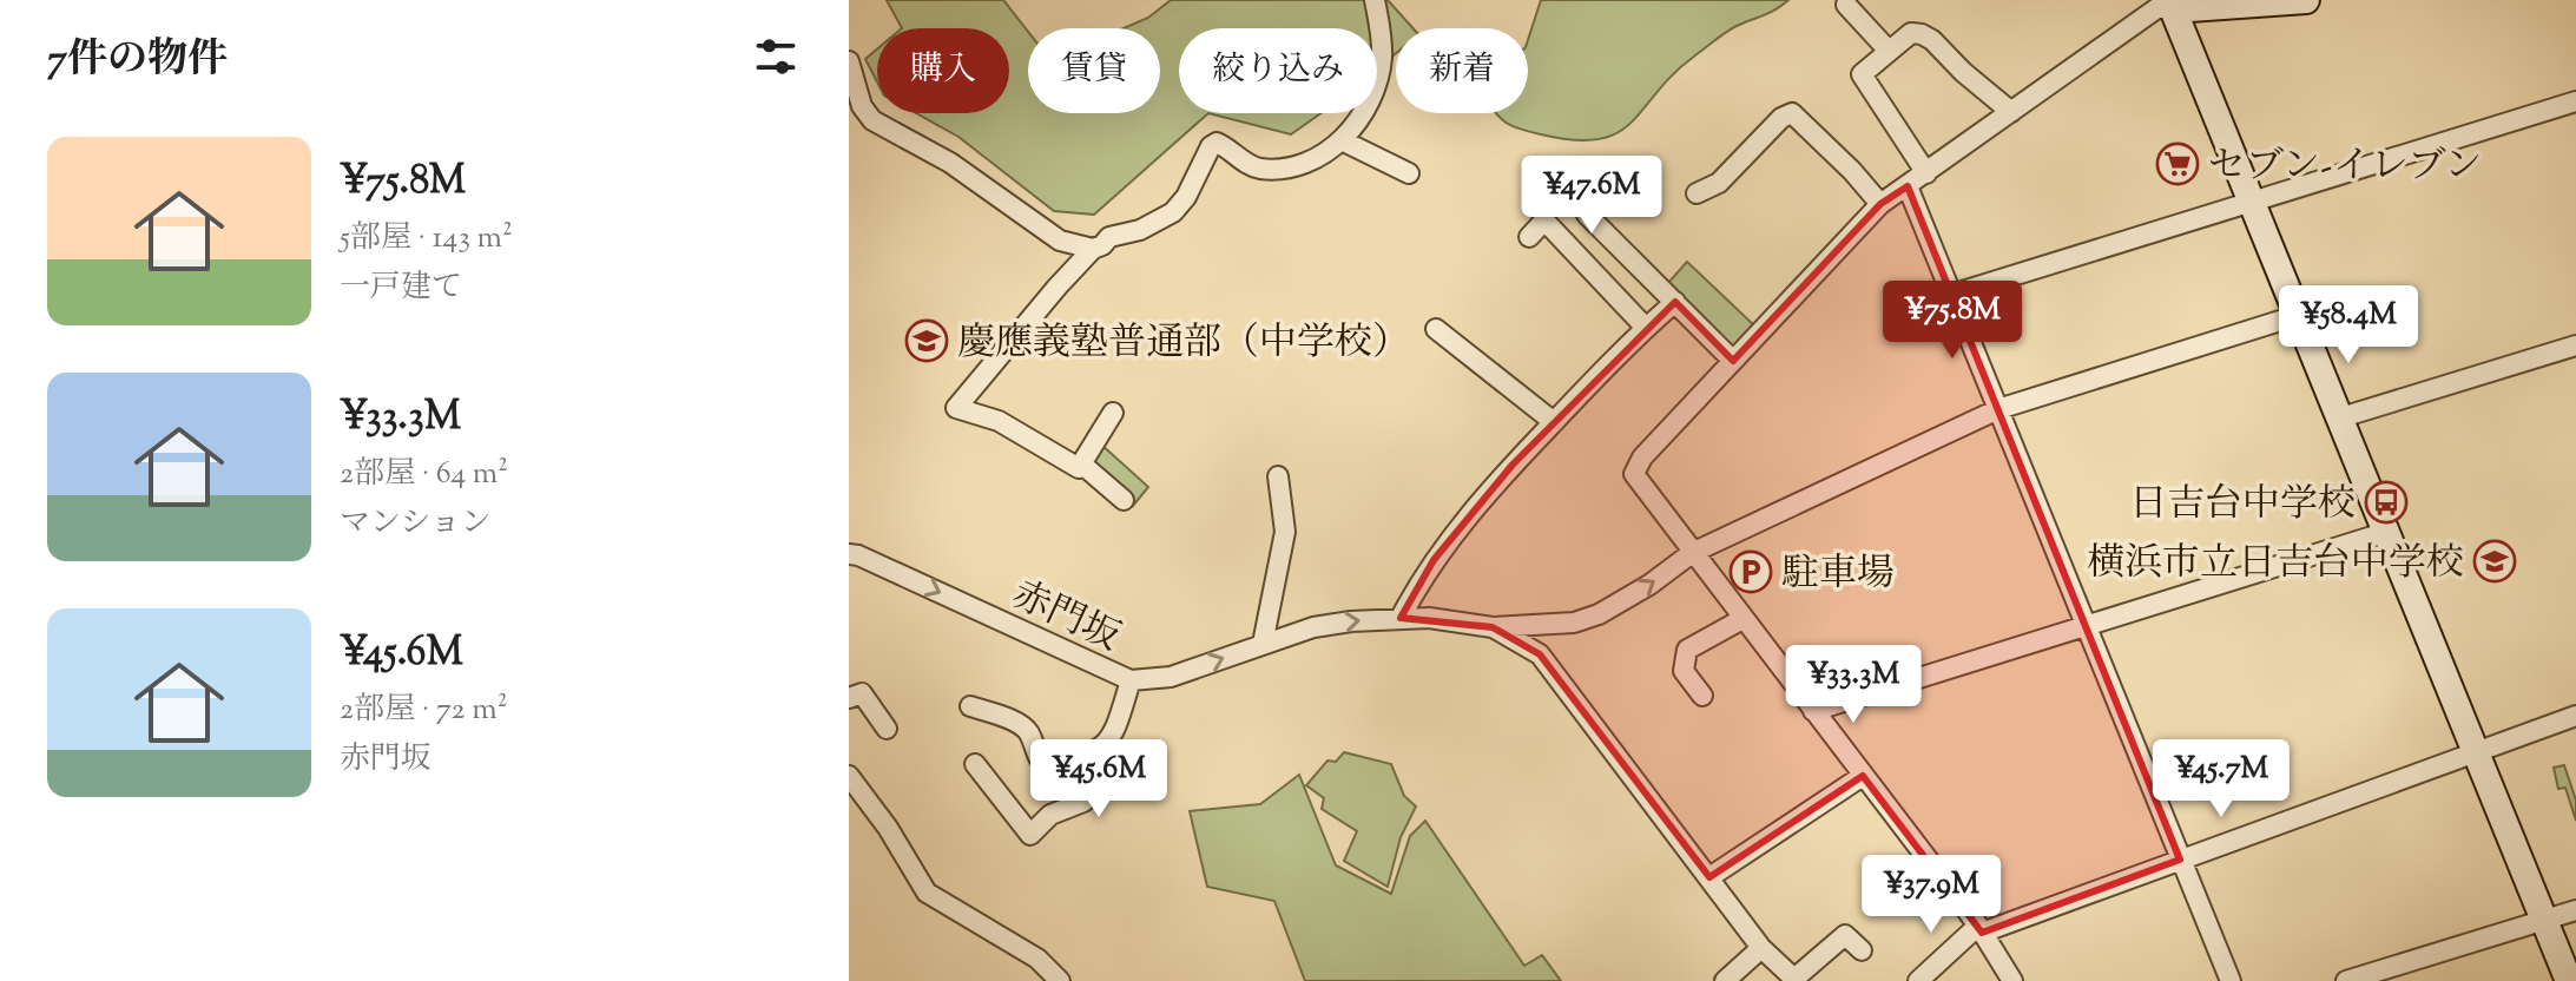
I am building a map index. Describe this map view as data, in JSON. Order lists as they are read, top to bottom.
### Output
{
  "streets": {
    "street": ["赤門坂"]
  },
  "one_way": ["赤門坂"],
  "places": {
    "supermarket": ["セブン-イレブン"],
    "school or university": ["慶應義塾普通部（中学校）", "横浜市立日吉台中学校"],
    "bus stop": ["日吉台中学校"],
    "parking": ["駐車場"]
  },
  "page": {
    "heading": "7件の物件",
    "chip": [
      "購入",
      "賃貸",
      "絞り込み",
      "新着"
    ],
    "list": [
      {
        "name": "¥75.8M",
        "note": "5部屋 · 143 m² · 一戸建て"
      },
      {
        "name": "¥33.3M",
        "note": "2部屋 · 64 m² · マンション"
      },
      {
        "name": "¥45.6M",
        "note": "2部屋 · 72 m² · 赤門坂"
      }
    ],
    "price": [
      "¥47.6M",
      "¥75.8M",
      "¥58.4M",
      "¥33.3M",
      "¥45.6M",
      "¥45.7M",
      "¥37.9M"
    ]
  }
}
